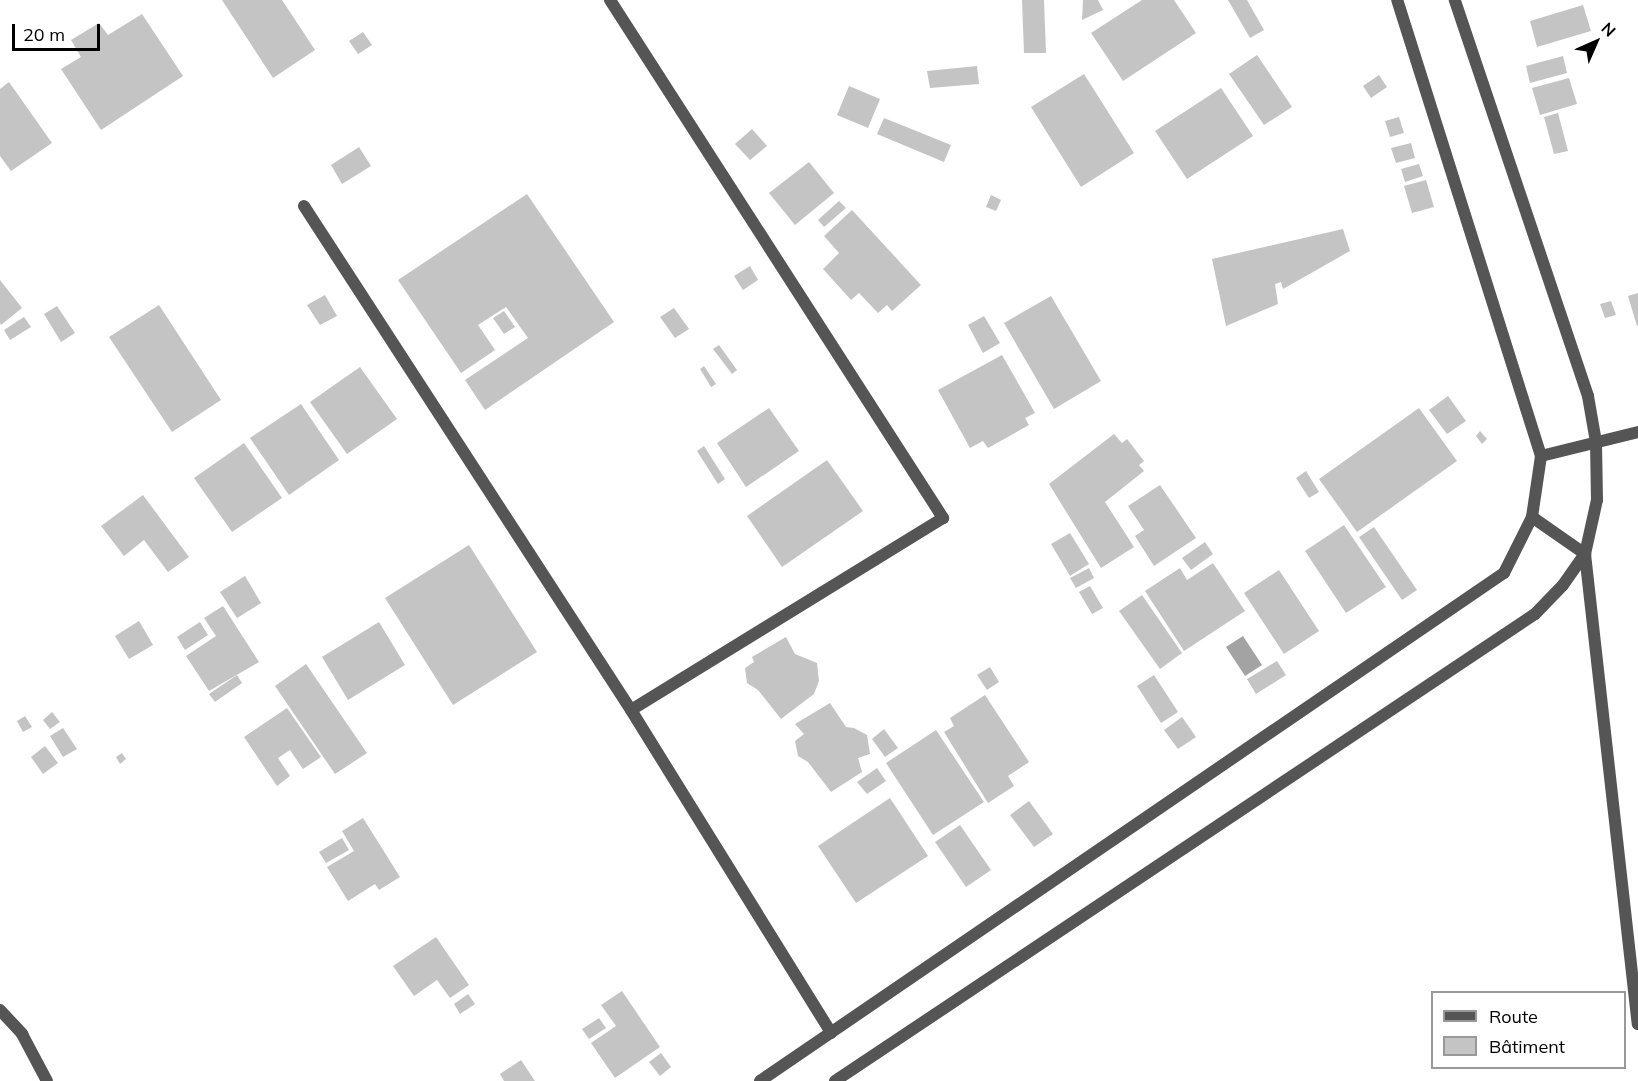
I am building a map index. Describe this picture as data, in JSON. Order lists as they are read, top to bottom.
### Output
{
  "legend": ["Route", "Bâtiment"],
  "scale_bar": "20 m",
  "north": "top right"
}
